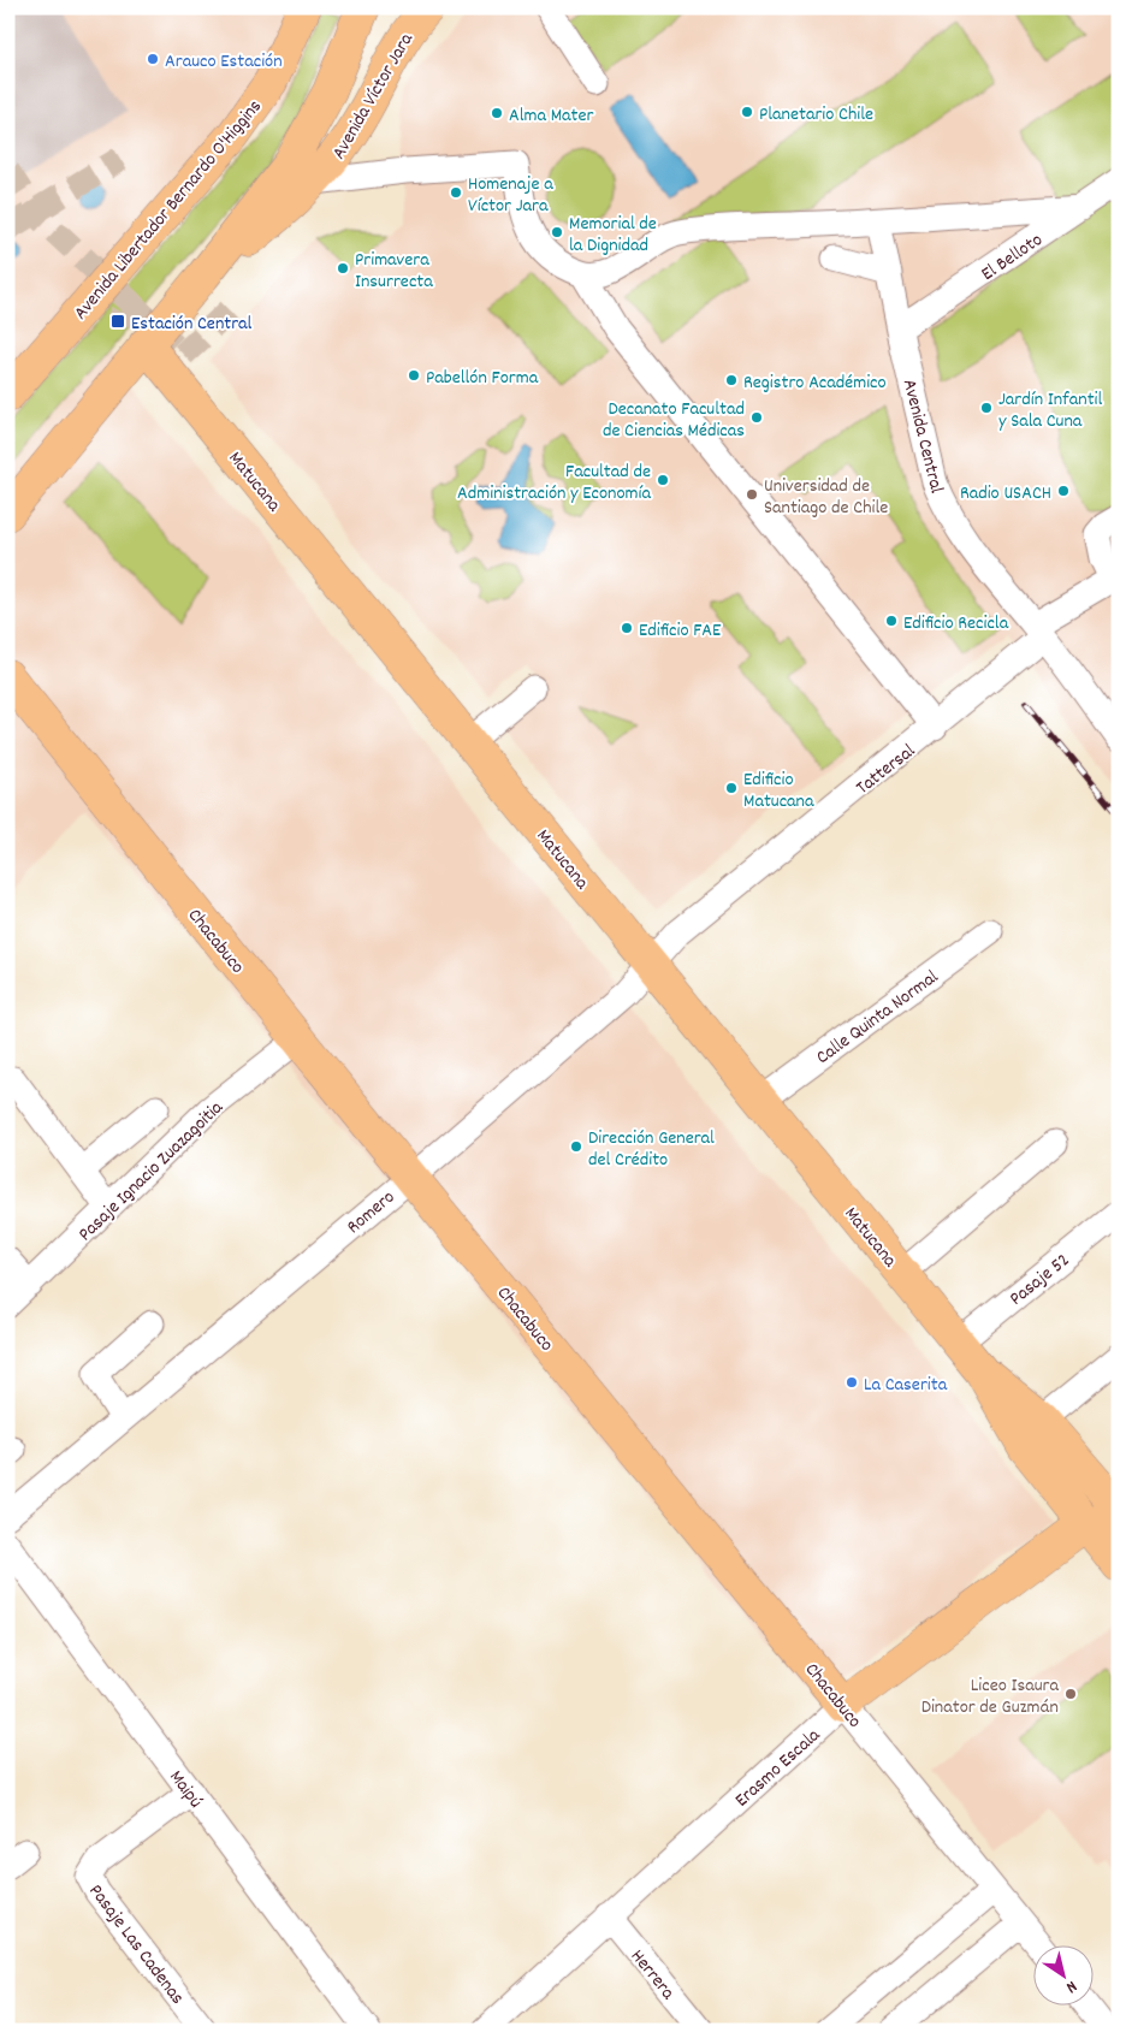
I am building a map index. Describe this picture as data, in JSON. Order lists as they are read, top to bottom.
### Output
{
  "streets": {
    "main road": [
      "Avenida Víctor Jara",
      "Avenida Libertador Bernardo O'Higgins",
      "Matucana",
      "Chacabuco",
      "Erasmo Escala"
    ],
    "street": [
      "El Belloto",
      "Avenida Central",
      "Tattersal",
      "Calle Quinta Normal",
      "Pasaje Ignacio Zuazagoitia",
      "Romero",
      "Pasaje 52",
      "Maipú",
      "Pasaje Las Cadenas",
      "Herrera"
    ]
  },
  "crossings": [
    ["El Belloto", "Avenida Central"],
    ["Avenida Central", "Tattersal"],
    ["Matucana", "Calle Quinta Normal"],
    ["Matucana", "Romero"],
    ["Matucana", "Pasaje 52"],
    ["Matucana", "Erasmo Escala"],
    ["Tattersal", "Romero"],
    ["Chacabuco", "Pasaje Ignacio Zuazagoitia"],
    ["Chacabuco", "Romero"],
    ["Chacabuco", "Erasmo Escala"],
    ["Erasmo Escala", "Herrera"],
    ["Maipú", "Pasaje Las Cadenas"]
  ],
  "places": {
    "other": [
      "Arauco Estación",
      "Planetario Chile",
      "Alma Mater",
      "Homenaje a Víctor Jara",
      "Memorial de la Dignidad",
      "Primavera Insurrecta",
      "Pabellón Forma",
      "Registro Académico",
      "Jardín Infantil y Sala Cuna",
      "Decanato Facultad de Ciencias Médicas",
      "Facultad de Administración y Economía",
      "Radio USACH",
      "Universidad de Santiago de Chile",
      "Edificio Recicla",
      "Edificio FAE",
      "Edificio Matucana",
      "Dirección General del Crédito",
      "La Caserita",
      "Liceo Isaura Dinator de Guzmán"
    ],
    "transit": ["Estación Central"]
  },
  "north": "bottom right"
}
